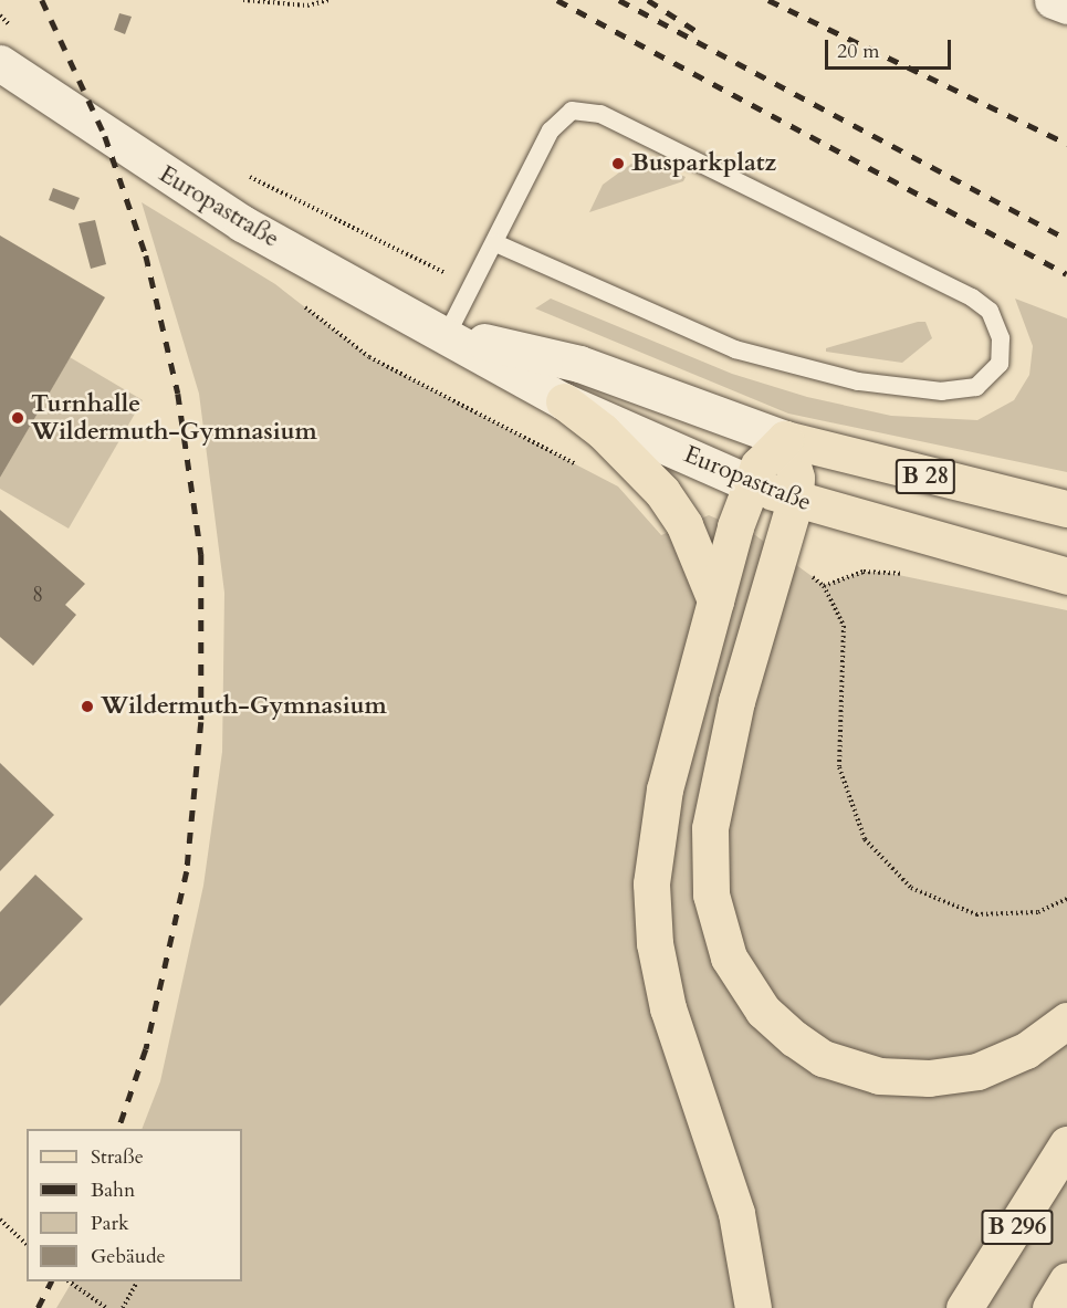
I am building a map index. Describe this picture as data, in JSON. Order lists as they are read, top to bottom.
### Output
{
  "streets": {
    "main road": ["Europastraße", "B 28", "B 296"]
  },
  "places": ["Busparkplatz", "Turnhalle Wildermuth-Gymnasium", "Wildermuth-Gymnasium"],
  "house_numbers": ["8"],
  "legend": [
    "Straße",
    "Bahn",
    "Park",
    "Gebäude"
  ],
  "scale_bar": "20 m"
}
